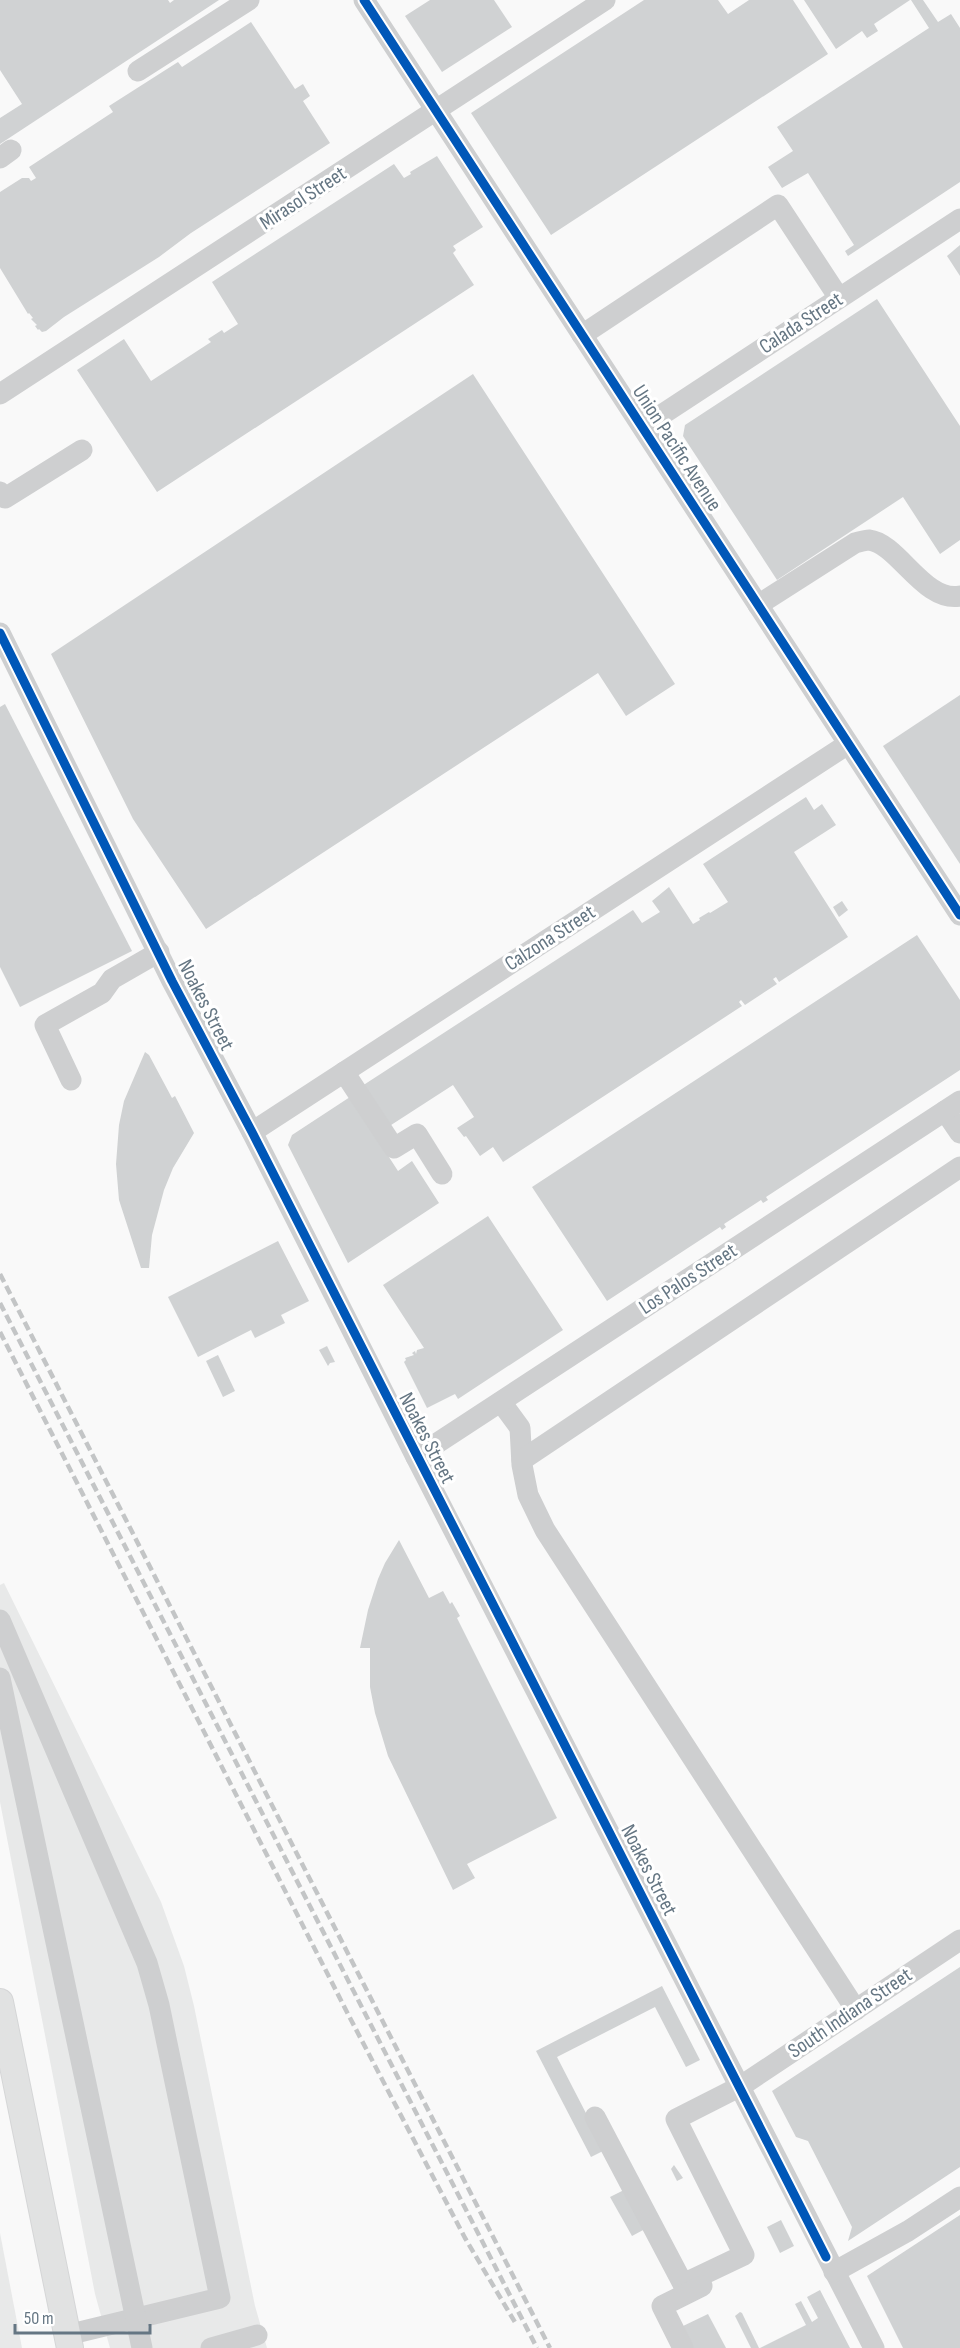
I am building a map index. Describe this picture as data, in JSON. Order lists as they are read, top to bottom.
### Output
{
  "streets": {
    "street": [
      "Mirasol Street",
      "Calada Street",
      "Union Pacific Avenue",
      "Calzona Street",
      "Noakes Street",
      "Los Palos Street",
      "South Indiana Street"
    ]
  },
  "crossings": [
    ["Mirasol Street", "Union Pacific Avenue"],
    ["Calada Street", "Union Pacific Avenue"],
    ["Union Pacific Avenue", "Calzona Street"],
    ["Calzona Street", "Noakes Street"],
    ["Noakes Street", "Los Palos Street"],
    ["Noakes Street", "South Indiana Street"]
  ],
  "scale_bar": "50 m"
}
